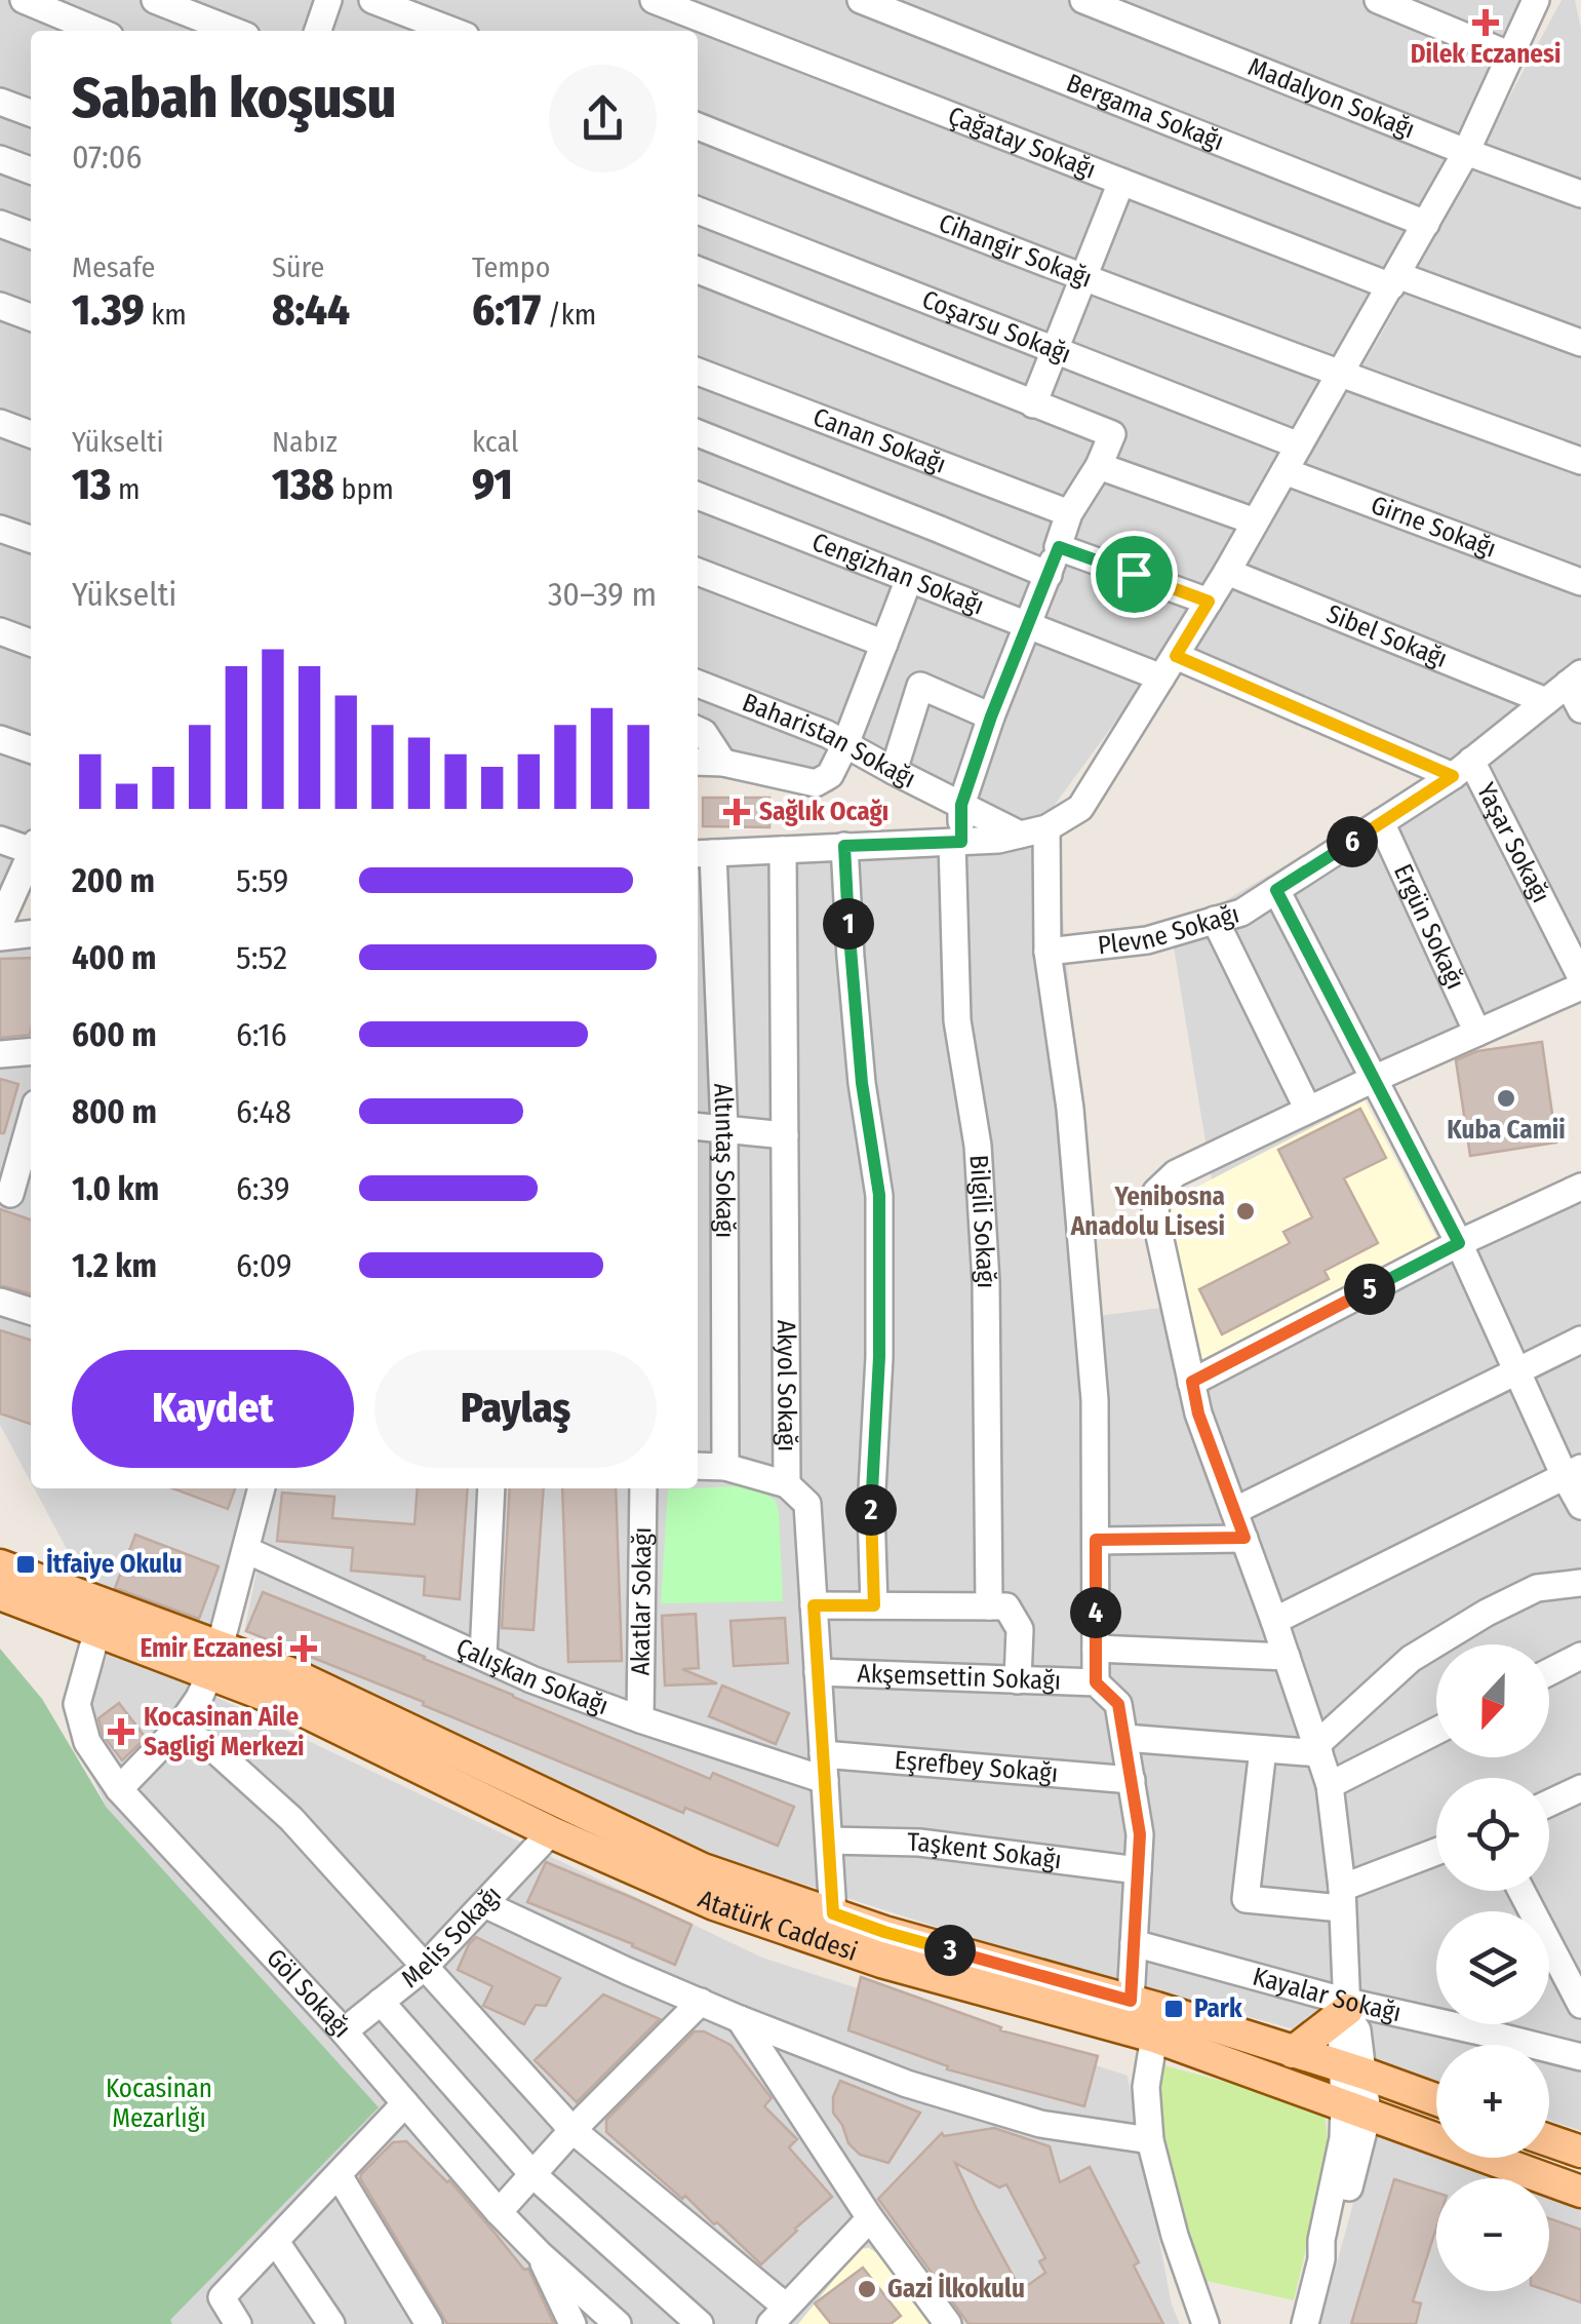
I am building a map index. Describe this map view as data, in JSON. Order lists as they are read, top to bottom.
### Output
{
  "streets": {
    "main road": ["Atatürk Caddesi"],
    "street": [
      "Madalyon Sokağı",
      "Bergama Sokağı",
      "Çağatay Sokağı",
      "Cihangir Sokağı",
      "Coşarsu Sokağı",
      "Canan Sokağı",
      "Girne Sokağı",
      "Cengizhan Sokağı",
      "Sibel Sokağı",
      "Baharistan Sokağı",
      "Yaşar Sokağı",
      "Plevne Sokağı",
      "Ergün Sokağı",
      "Altıntaş Sokağı",
      "Bilgili Sokağı",
      "Akyol Sokağı",
      "Akatlar Sokağı",
      "Çalışkan Sokağı",
      "Akşemsettin Sokağı",
      "Eşrefbey Sokağı",
      "Taşkent Sokağı",
      "Melis Sokağı",
      "Göl Sokağı",
      "Kayalar Sokağı"
    ]
  },
  "crossings": [
    ["Canan Sokağı", "Bilgili Sokağı"],
    ["Cengizhan Sokağı", "Yaşar Sokağı"],
    ["Cengizhan Sokağı", "Plevne Sokağı"],
    ["Cengizhan Sokağı", "Bilgili Sokağı"],
    ["Sibel Sokağı", "Plevne Sokağı"],
    ["Baharistan Sokağı", "Bilgili Sokağı"],
    ["Yaşar Sokağı", "Plevne Sokağı"],
    ["Plevne Sokağı", "Ergün Sokağı"],
    ["Akyol Sokağı", "Çalışkan Sokağı"],
    ["Akyol Sokağı", "Akşemsettin Sokağı"],
    ["Akyol Sokağı", "Eşrefbey Sokağı"],
    ["Akyol Sokağı", "Taşkent Sokağı"],
    ["Akatlar Sokağı", "Çalışkan Sokağı"],
    ["Çalışkan Sokağı", "Eşrefbey Sokağı"],
    ["Akşemsettin Sokağı", "Eşrefbey Sokağı"],
    ["Akşemsettin Sokağı", "Taşkent Sokağı"],
    ["Akşemsettin Sokağı", "Kayalar Sokağı"],
    ["Atatürk Caddesi", "Melis Sokağı"],
    ["Atatürk Caddesi", "Göl Sokağı"],
    ["Melis Sokağı", "Göl Sokağı"]
  ],
  "parks": ["Kocasinan Mezarlığı"],
  "places": {
    "health": [
      "Dilek Eczanesi",
      "Sağlık Ocağı",
      "Emir Eczanesi",
      "Kocasinan Aile Sagligi Merkezi"
    ],
    "other": ["Kuba Camii", "Yenibosna Anadolu Lisesi", "Gazi İlkokulu"],
    "transit": ["İtfaiye Okulu", "Park"]
  },
  "north": "bottom",
  "page": {
    "heading": ["Sabah koşusu", "07:06"],
    "stats": [
      ["Mesafe", "1.39 km"],
      ["Süre", "8:44"],
      ["Tempo", "6:17 /km"],
      ["Yükselti", "13 m"],
      ["Nabız", "138 bpm"],
      ["kcal", "91"]
    ],
    "chart": ["Yükselti", "30–39 m"],
    "pins": [
      "6",
      "1",
      "5",
      "2",
      "4",
      "3"
    ],
    "list": [
      {
        "name": "200 m",
        "note": "5:59"
      },
      {
        "name": "400 m",
        "note": "5:52"
      },
      {
        "name": "600 m",
        "note": "6:16"
      },
      {
        "name": "800 m",
        "note": "6:48"
      },
      {
        "name": "1.0 km",
        "note": "6:39"
      },
      {
        "name": "1.2 km",
        "note": "6:09"
      }
    ],
    "buttons": ["Kaydet", "Paylaş"],
    "map_buttons": ["+", "−"]
  }
}
